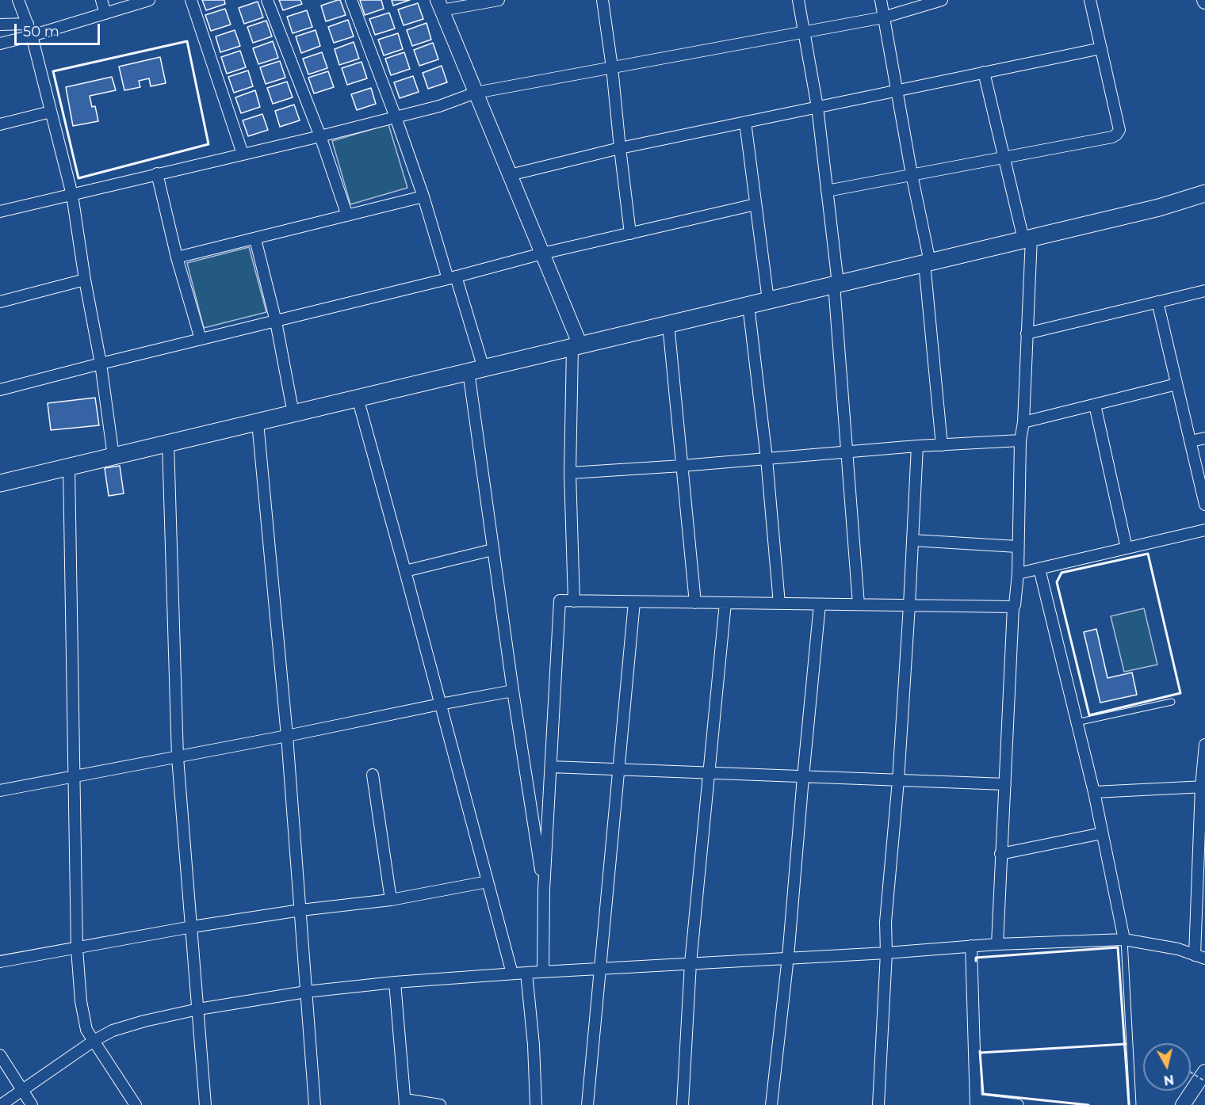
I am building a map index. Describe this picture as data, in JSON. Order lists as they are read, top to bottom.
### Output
{
  "scale_bar": "50 m",
  "north": "bottom"
}
